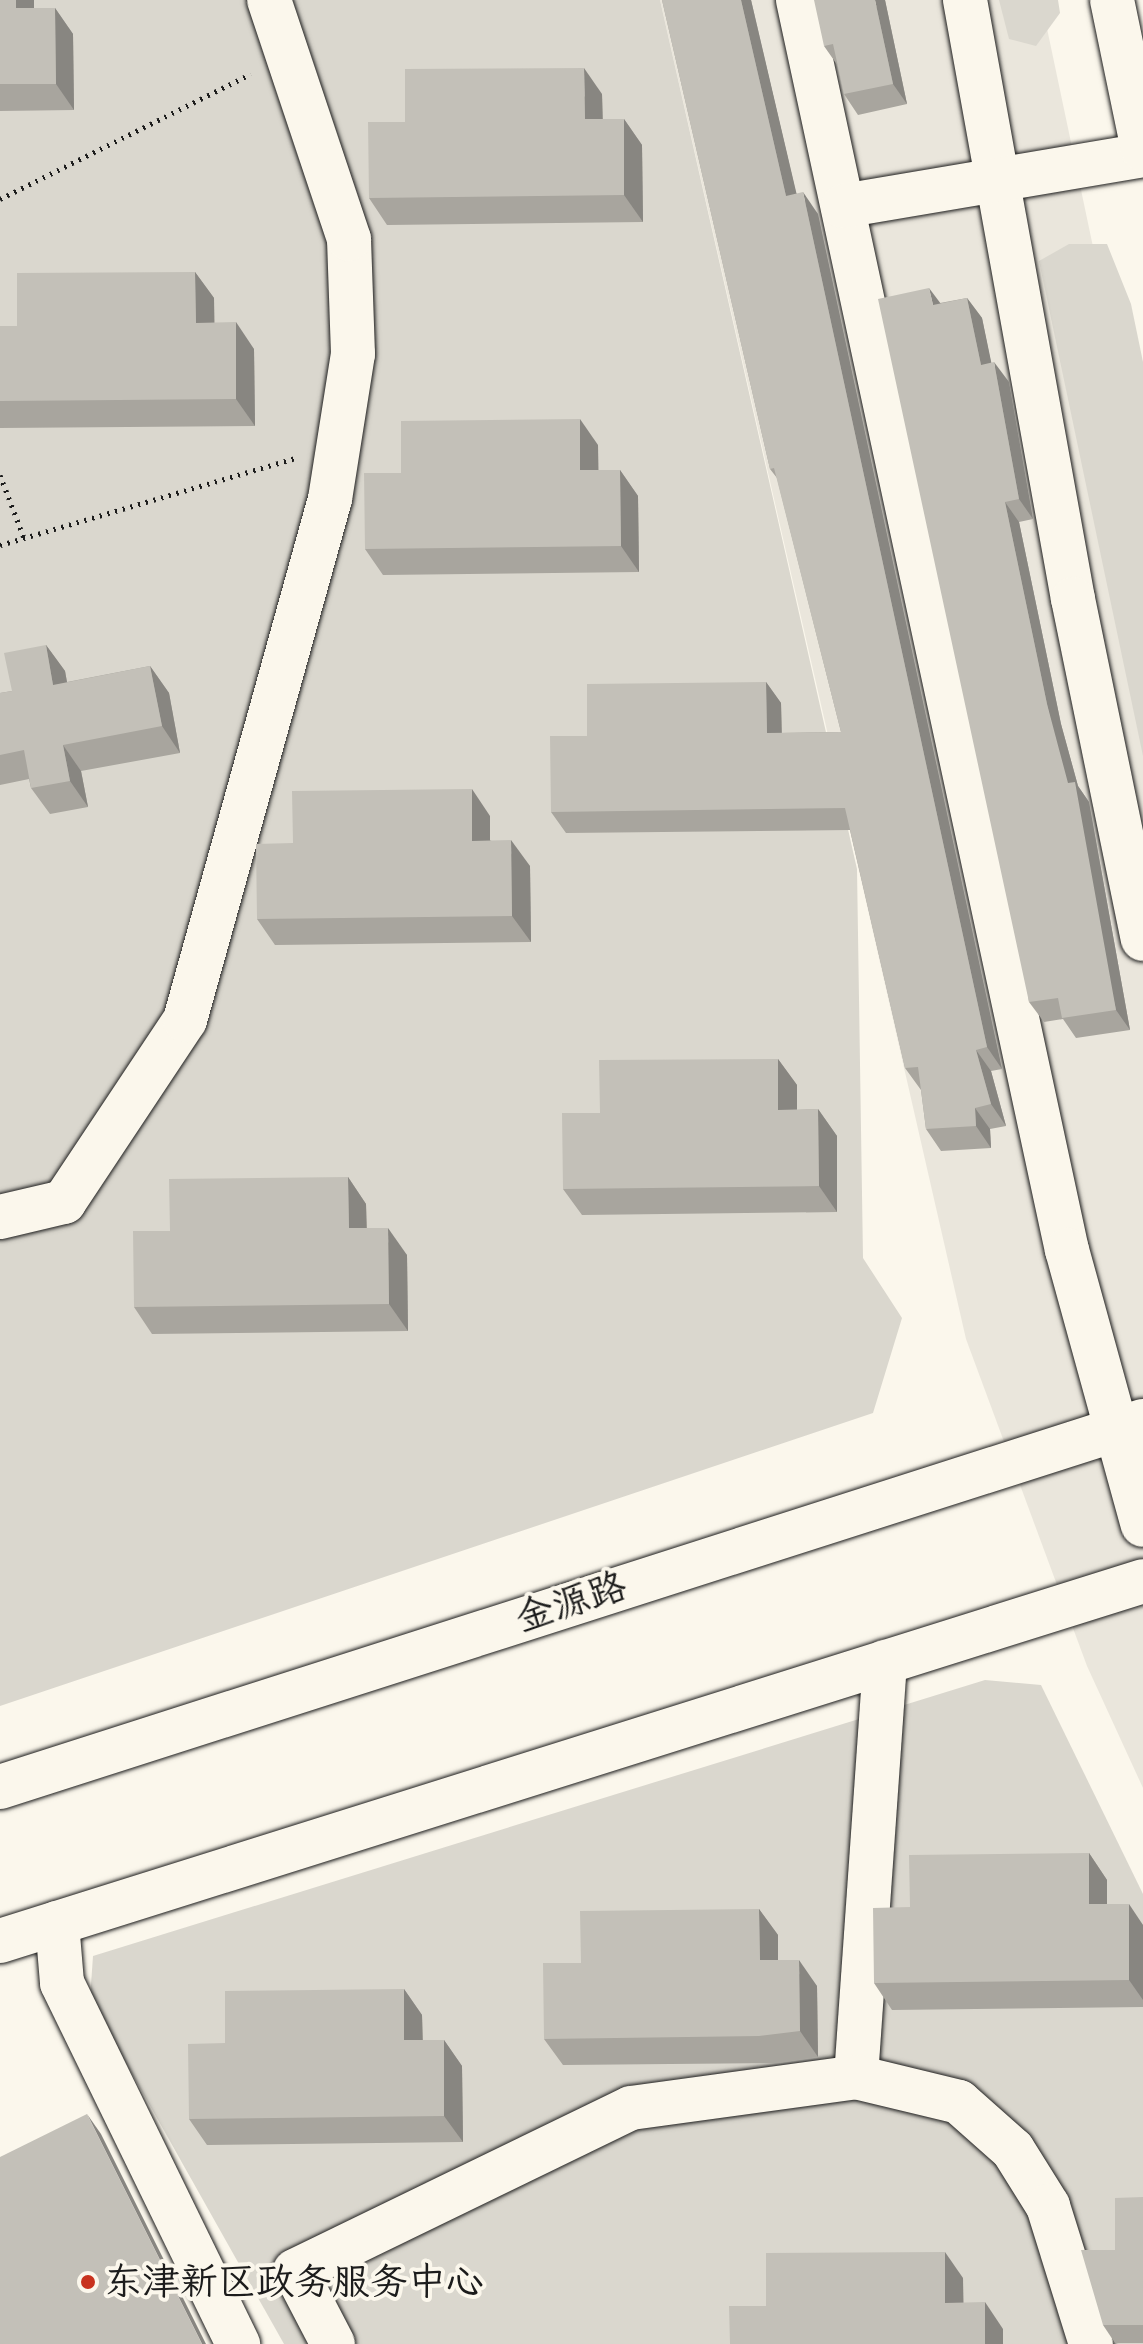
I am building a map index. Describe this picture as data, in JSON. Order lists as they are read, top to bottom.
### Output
{
  "streets": {
    "street": ["金源路"]
  },
  "places": ["东津新区政务服务中心"]
}
